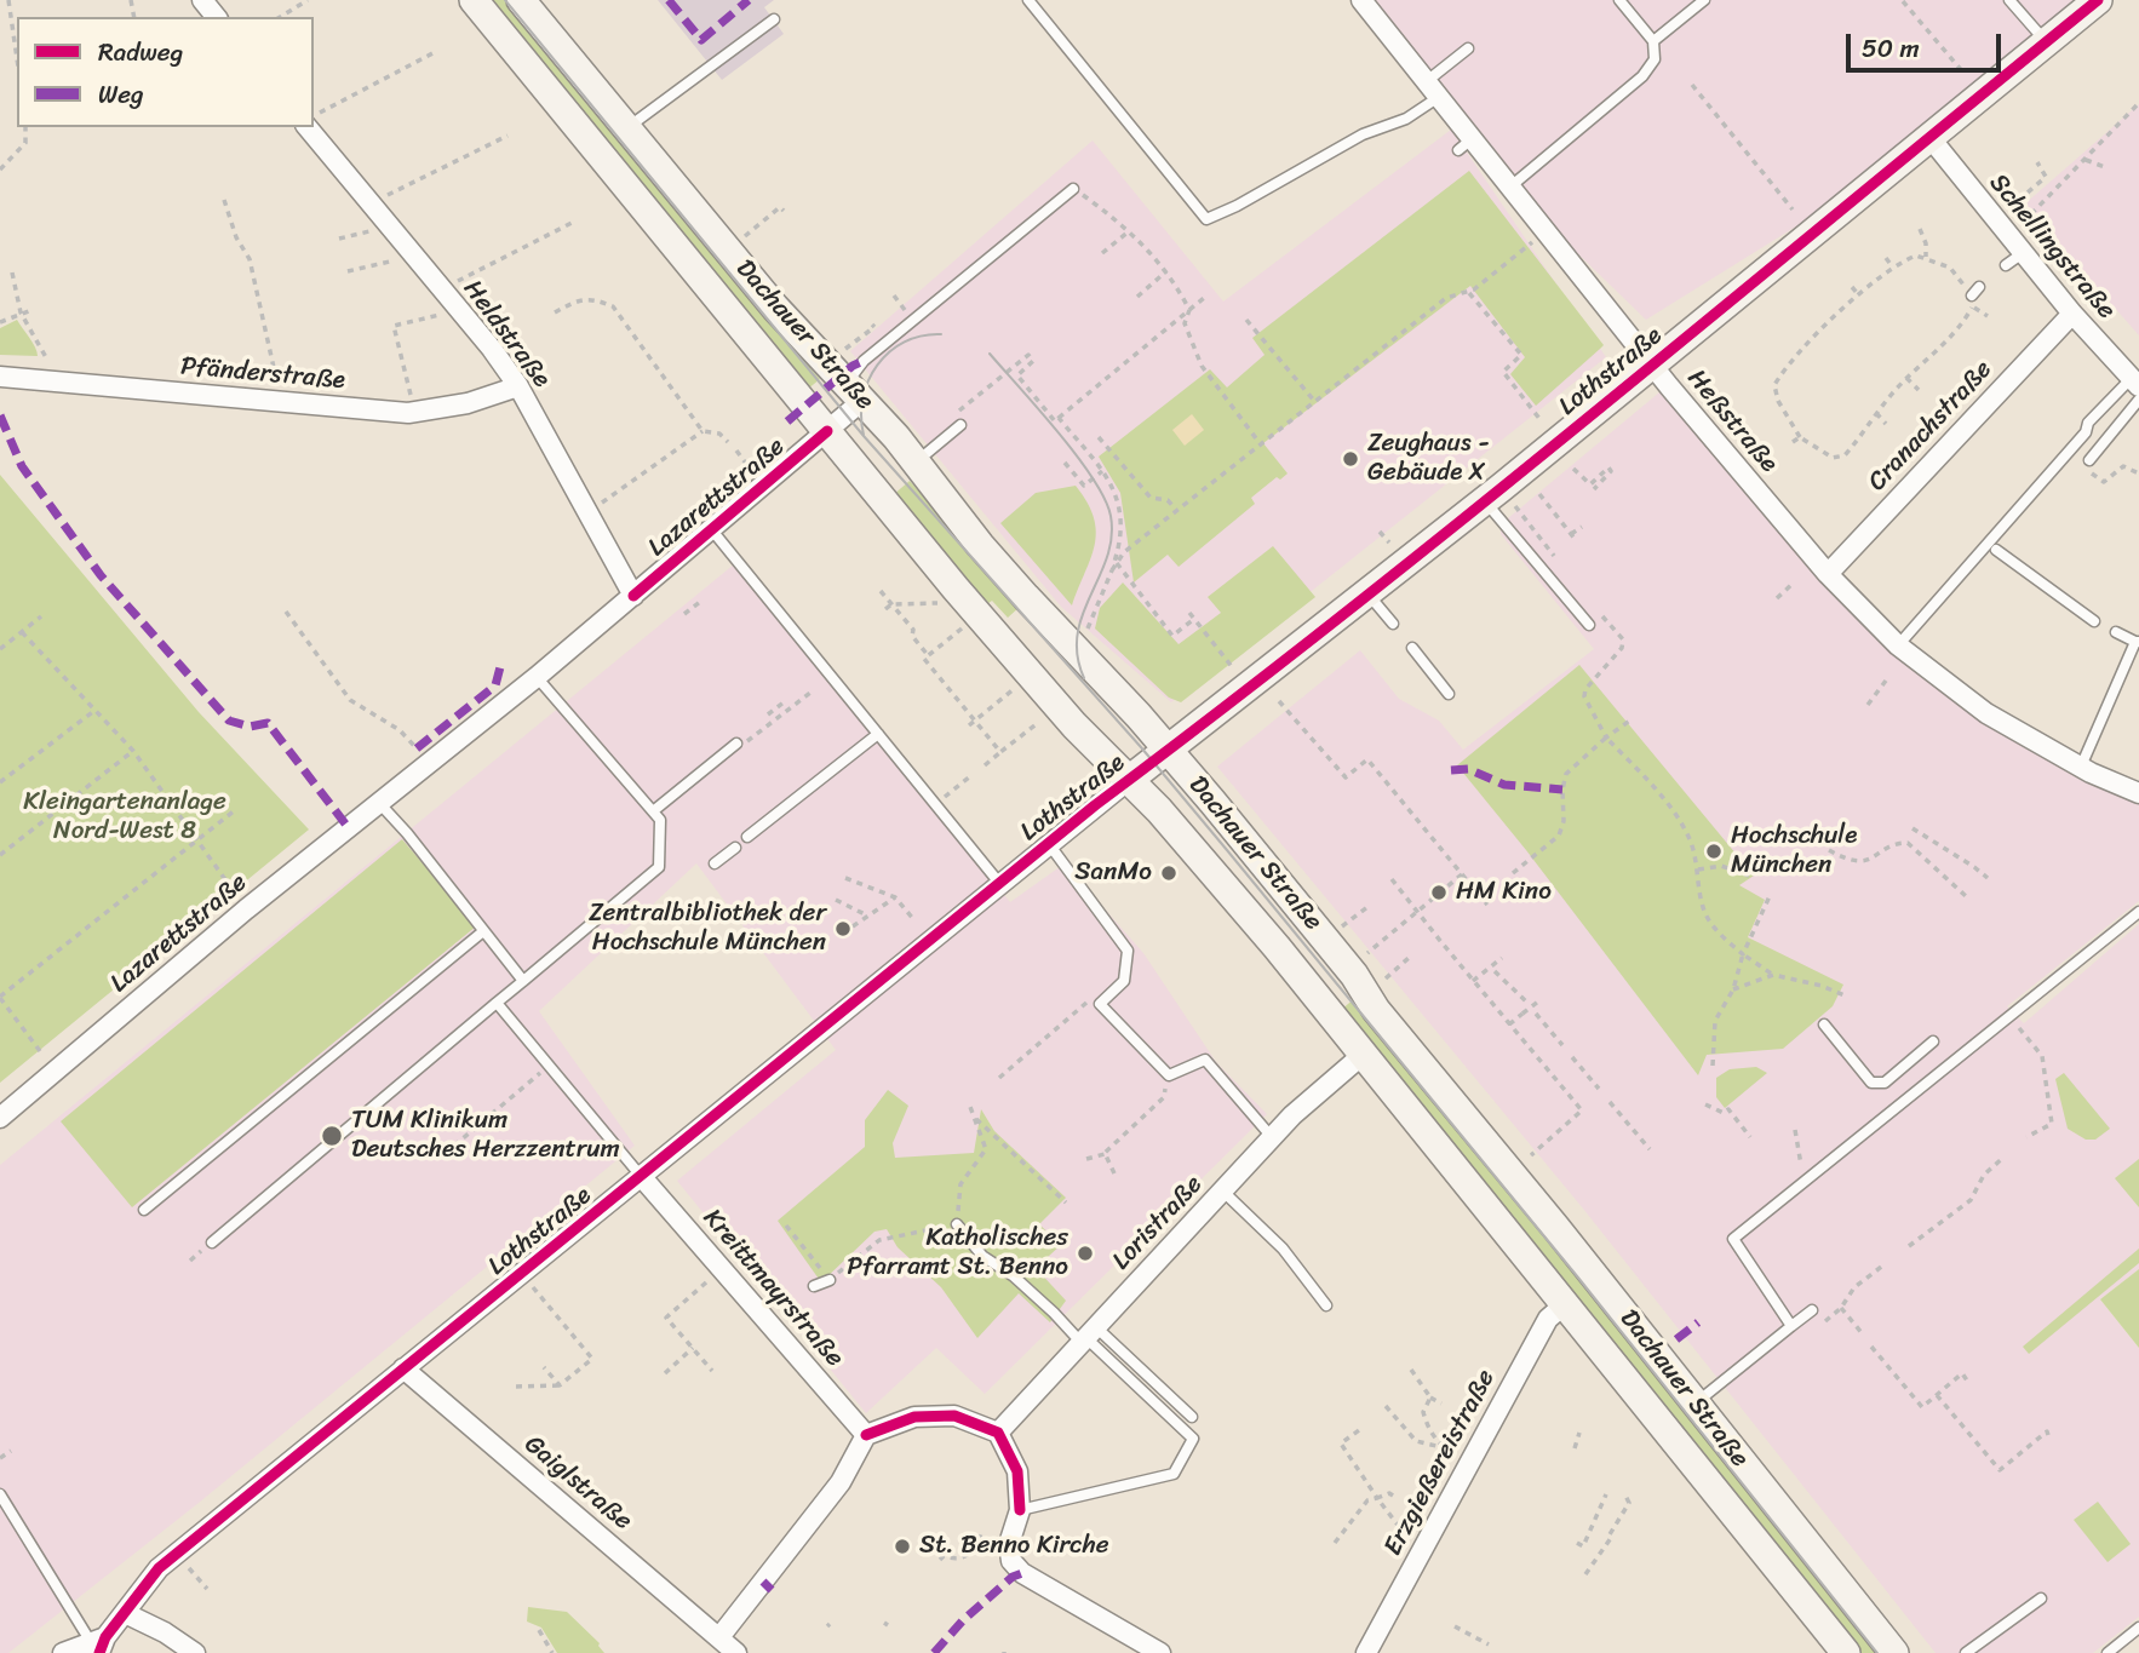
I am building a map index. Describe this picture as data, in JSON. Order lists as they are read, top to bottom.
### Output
{
  "streets": {
    "main road": ["Dachauer Straße", "Lothstraße"],
    "street": [
      "Schellingstraße",
      "Heldstraße",
      "Pfänderstraße",
      "Heßstraße",
      "Cranachstraße",
      "Lazarettstraße",
      "Loristraße",
      "Kreittmayrstraße",
      "Erzgießereistraße",
      "Gaiglstraße"
    ]
  },
  "crossings": [
    ["Schellingstraße", "Lothstraße"],
    ["Schellingstraße", "Cranachstraße"],
    ["Heldstraße", "Pfänderstraße"],
    ["Heldstraße", "Lazarettstraße"],
    ["Dachauer Straße", "Lothstraße"],
    ["Dachauer Straße", "Lazarettstraße"],
    ["Dachauer Straße", "Loristraße"],
    ["Dachauer Straße", "Erzgießereistraße"],
    ["Lothstraße", "Heßstraße"],
    ["Lothstraße", "Kreittmayrstraße"],
    ["Lothstraße", "Gaiglstraße"],
    ["Heßstraße", "Cranachstraße"]
  ],
  "parks": ["Kleingartenanlage Nord-West 8"],
  "places": [
    "Zeughaus - Gebäude X",
    "Hochschule München",
    "SanMo",
    "HM Kino",
    "Zentralbibliothek der Hochschule München",
    "TUM Klinikum Deutsches Herzzentrum",
    "Katholisches Pfarramt St. Benno",
    "St. Benno Kirche"
  ],
  "legend": ["Radweg", "Weg"],
  "scale_bar": "50 m"
}
